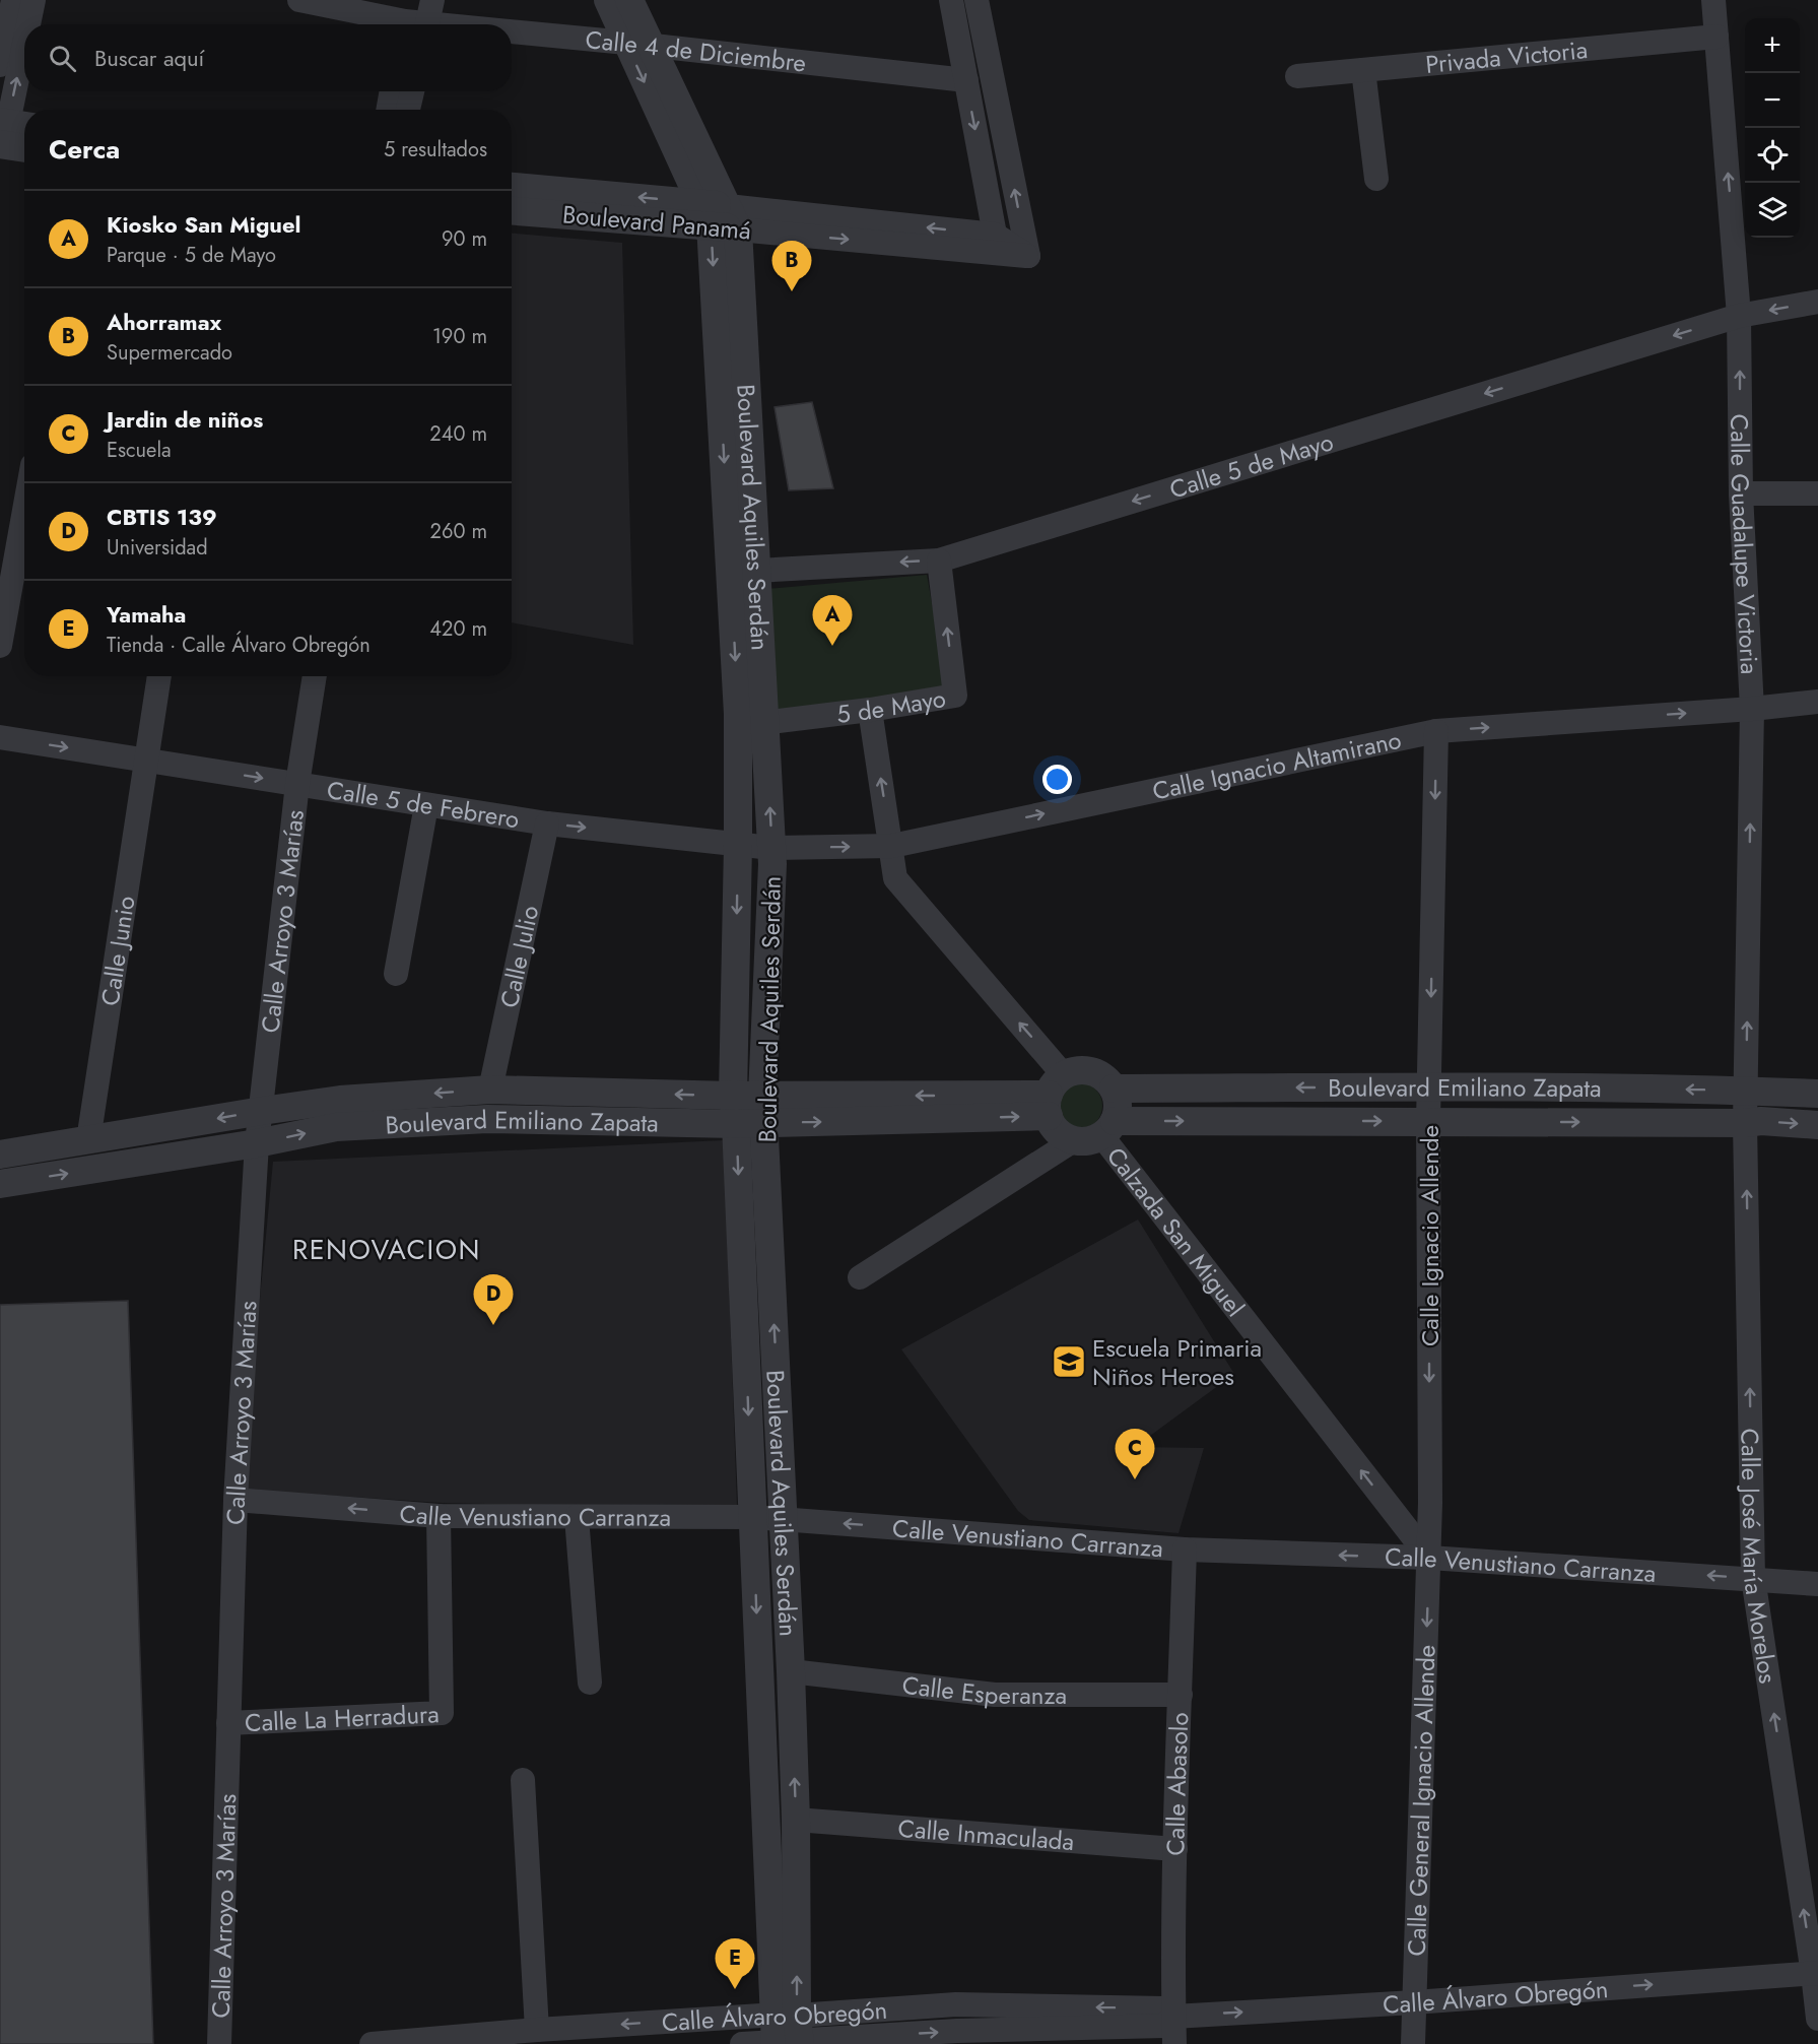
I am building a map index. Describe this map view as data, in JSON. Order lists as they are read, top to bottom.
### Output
{
  "streets": {
    "street": [
      "Calle 4 de Diciembre",
      "Privada Victoria",
      "Boulevard Panamá",
      "Calle 5 de Mayo",
      "Boulevard Aquiles Serdán",
      "Calle Guadalupe Victoria",
      "5 de Mayo",
      "Calle Ignacio Altamirano",
      "Calle 5 de Febrero",
      "Calle Arroyo 3 Marías",
      "Calle Junio",
      "Calle Julio",
      "Boulevard Emiliano Zapata",
      "Calzada San Miguel",
      "Calle Ignacio Allende",
      "Calle Venustiano Carranza",
      "Calle José María Morelos",
      "Calle Esperanza",
      "Calle La Herradura",
      "Calle Abasolo",
      "Calle General Ignacio Allende",
      "Calle Inmaculada",
      "Calle Álvaro Obregón"
    ]
  },
  "crossings": [
    ["Calle 4 de Diciembre", "Boulevard Aquiles Serdán"],
    ["Privada Victoria", "Calle Guadalupe Victoria"],
    ["Boulevard Panamá", "Boulevard Aquiles Serdán"],
    ["Calle 5 de Mayo", "Boulevard Aquiles Serdán"],
    ["Calle 5 de Mayo", "Calle Guadalupe Victoria"],
    ["Calle 5 de Mayo", "5 de Mayo"],
    ["Boulevard Aquiles Serdán", "5 de Mayo"],
    ["Boulevard Aquiles Serdán", "Calle Ignacio Altamirano"],
    ["Boulevard Aquiles Serdán", "Calle 5 de Febrero"],
    ["Boulevard Aquiles Serdán", "Boulevard Emiliano Zapata"],
    ["Boulevard Aquiles Serdán", "Calle Venustiano Carranza"],
    ["Boulevard Aquiles Serdán", "Calle Esperanza"],
    ["Boulevard Aquiles Serdán", "Calle Inmaculada"],
    ["Boulevard Aquiles Serdán", "Calle Álvaro Obregón"],
    ["Calle Guadalupe Victoria", "Calle Ignacio Altamirano"],
    ["Calle Guadalupe Victoria", "Boulevard Emiliano Zapata"],
    ["Calle Guadalupe Victoria", "Calle José María Morelos"],
    ["Calle Ignacio Altamirano", "Calle 5 de Febrero"],
    ["Calle Ignacio Altamirano", "Calle Ignacio Allende"],
    ["Calle 5 de Febrero", "Calle Arroyo 3 Marías"],
    ["Calle 5 de Febrero", "Calle Junio"],
    ["Calle 5 de Febrero", "Calle Julio"],
    ["Calle Arroyo 3 Marías", "Boulevard Emiliano Zapata"],
    ["Calle Arroyo 3 Marías", "Calle Venustiano Carranza"],
    ["Calle Arroyo 3 Marías", "Calle La Herradura"],
    ["Calle Junio", "Boulevard Emiliano Zapata"],
    ["Calle Julio", "Boulevard Emiliano Zapata"],
    ["Boulevard Emiliano Zapata", "Calzada San Miguel"],
    ["Boulevard Emiliano Zapata", "Calle Ignacio Allende"],
    ["Boulevard Emiliano Zapata", "Calle José María Morelos"],
    ["Calzada San Miguel", "Calle Ignacio Allende"],
    ["Calzada San Miguel", "Calle Venustiano Carranza"],
    ["Calzada San Miguel", "Calle General Ignacio Allende"],
    ["Calle Ignacio Allende", "Calle Venustiano Carranza"],
    ["Calle Ignacio Allende", "Calle General Ignacio Allende"],
    ["Calle Venustiano Carranza", "Calle José María Morelos"],
    ["Calle Venustiano Carranza", "Calle La Herradura"],
    ["Calle Venustiano Carranza", "Calle Abasolo"],
    ["Calle Venustiano Carranza", "Calle General Ignacio Allende"],
    ["Calle José María Morelos", "Calle Álvaro Obregón"],
    ["Calle Esperanza", "Calle Abasolo"],
    ["Calle Abasolo", "Calle Inmaculada"],
    ["Calle Abasolo", "Calle Álvaro Obregón"],
    ["Calle General Ignacio Allende", "Calle Álvaro Obregón"]
  ],
  "one_way": [
    "Calle 5 de Mayo",
    "Calle Guadalupe Victoria",
    "Calle Ignacio Altamirano",
    "Calle 5 de Febrero",
    "Calzada San Miguel",
    "Calle Ignacio Allende",
    "Calle Venustiano Carranza",
    "Calle José María Morelos",
    "Calle General Ignacio Allende"
  ],
  "districts": ["RENOVACION"],
  "places": {
    "school or university": ["Escuela Primaria Niños Heroes"]
  },
  "page": {
    "map_buttons": ["+", "−"],
    "search": "Buscar aquí",
    "heading": ["Cerca", "5 resultados"],
    "list": [
      {
        "mark": "A",
        "name": "Kiosko San Miguel",
        "note": "Parque · 5 de Mayo",
        "value": "90 m"
      },
      {
        "mark": "B",
        "name": "Ahorramax",
        "note": "Supermercado",
        "value": "190 m"
      },
      {
        "mark": "C",
        "name": "Jardin de niños",
        "note": "Escuela",
        "value": "240 m"
      },
      {
        "mark": "D",
        "name": "CBTIS 139",
        "note": "Universidad",
        "value": "260 m"
      },
      {
        "mark": "E",
        "name": "Yamaha",
        "note": "Tienda · Calle Álvaro Obregón",
        "value": "420 m"
      }
    ],
    "pins": [
      "B",
      "A",
      "D",
      "C",
      "E"
    ]
  }
}
